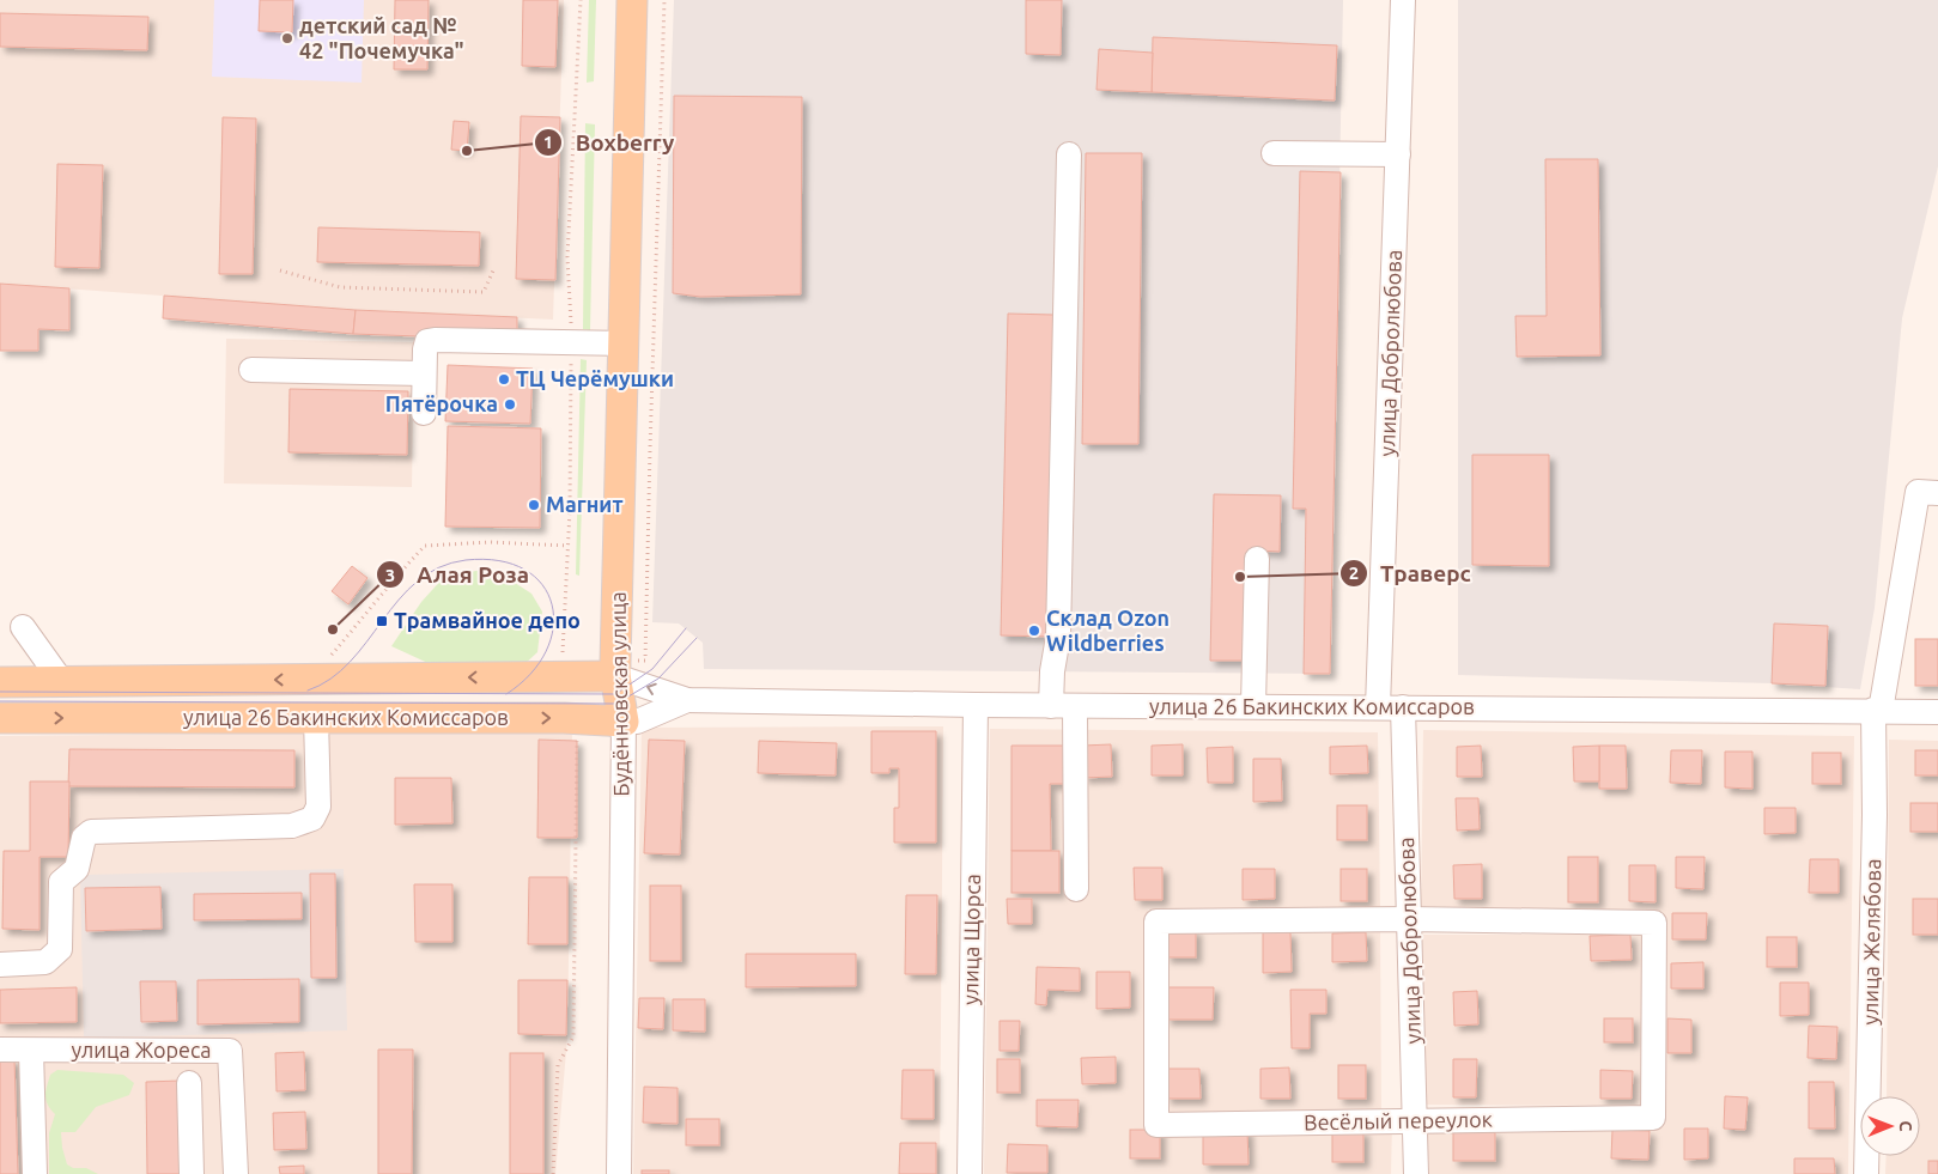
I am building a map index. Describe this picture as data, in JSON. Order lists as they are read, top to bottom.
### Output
{
  "streets": {
    "main road": ["Будённовская улица", "улица 26 Бакинских Комиссаров"],
    "street": [
      "улица Добролюбова",
      "улица Щорса",
      "улица Желябова",
      "улица Жореса",
      "Весёлый переулок"
    ]
  },
  "crossings": [
    ["улица Добролюбова", "улица 26 Бакинских Комиссаров"],
    ["улица Добролюбова", "Весёлый переулок"],
    ["Будённовская улица", "улица 26 Бакинских Комиссаров"],
    ["улица 26 Бакинских Комиссаров", "улица Щорса"],
    ["улица 26 Бакинских Комиссаров", "улица Желябова"]
  ],
  "places": {
    "other": [
      "детский сад № 42 \"Почемучка\"",
      "Boxberry",
      "ТЦ Черёмушки",
      "Пятёрочка",
      "Магнит",
      "Траверс",
      "Алая Роза",
      "Склад Ozon Wildberries"
    ],
    "transit": ["Трамвайное депо"]
  },
  "north": "right"
}
